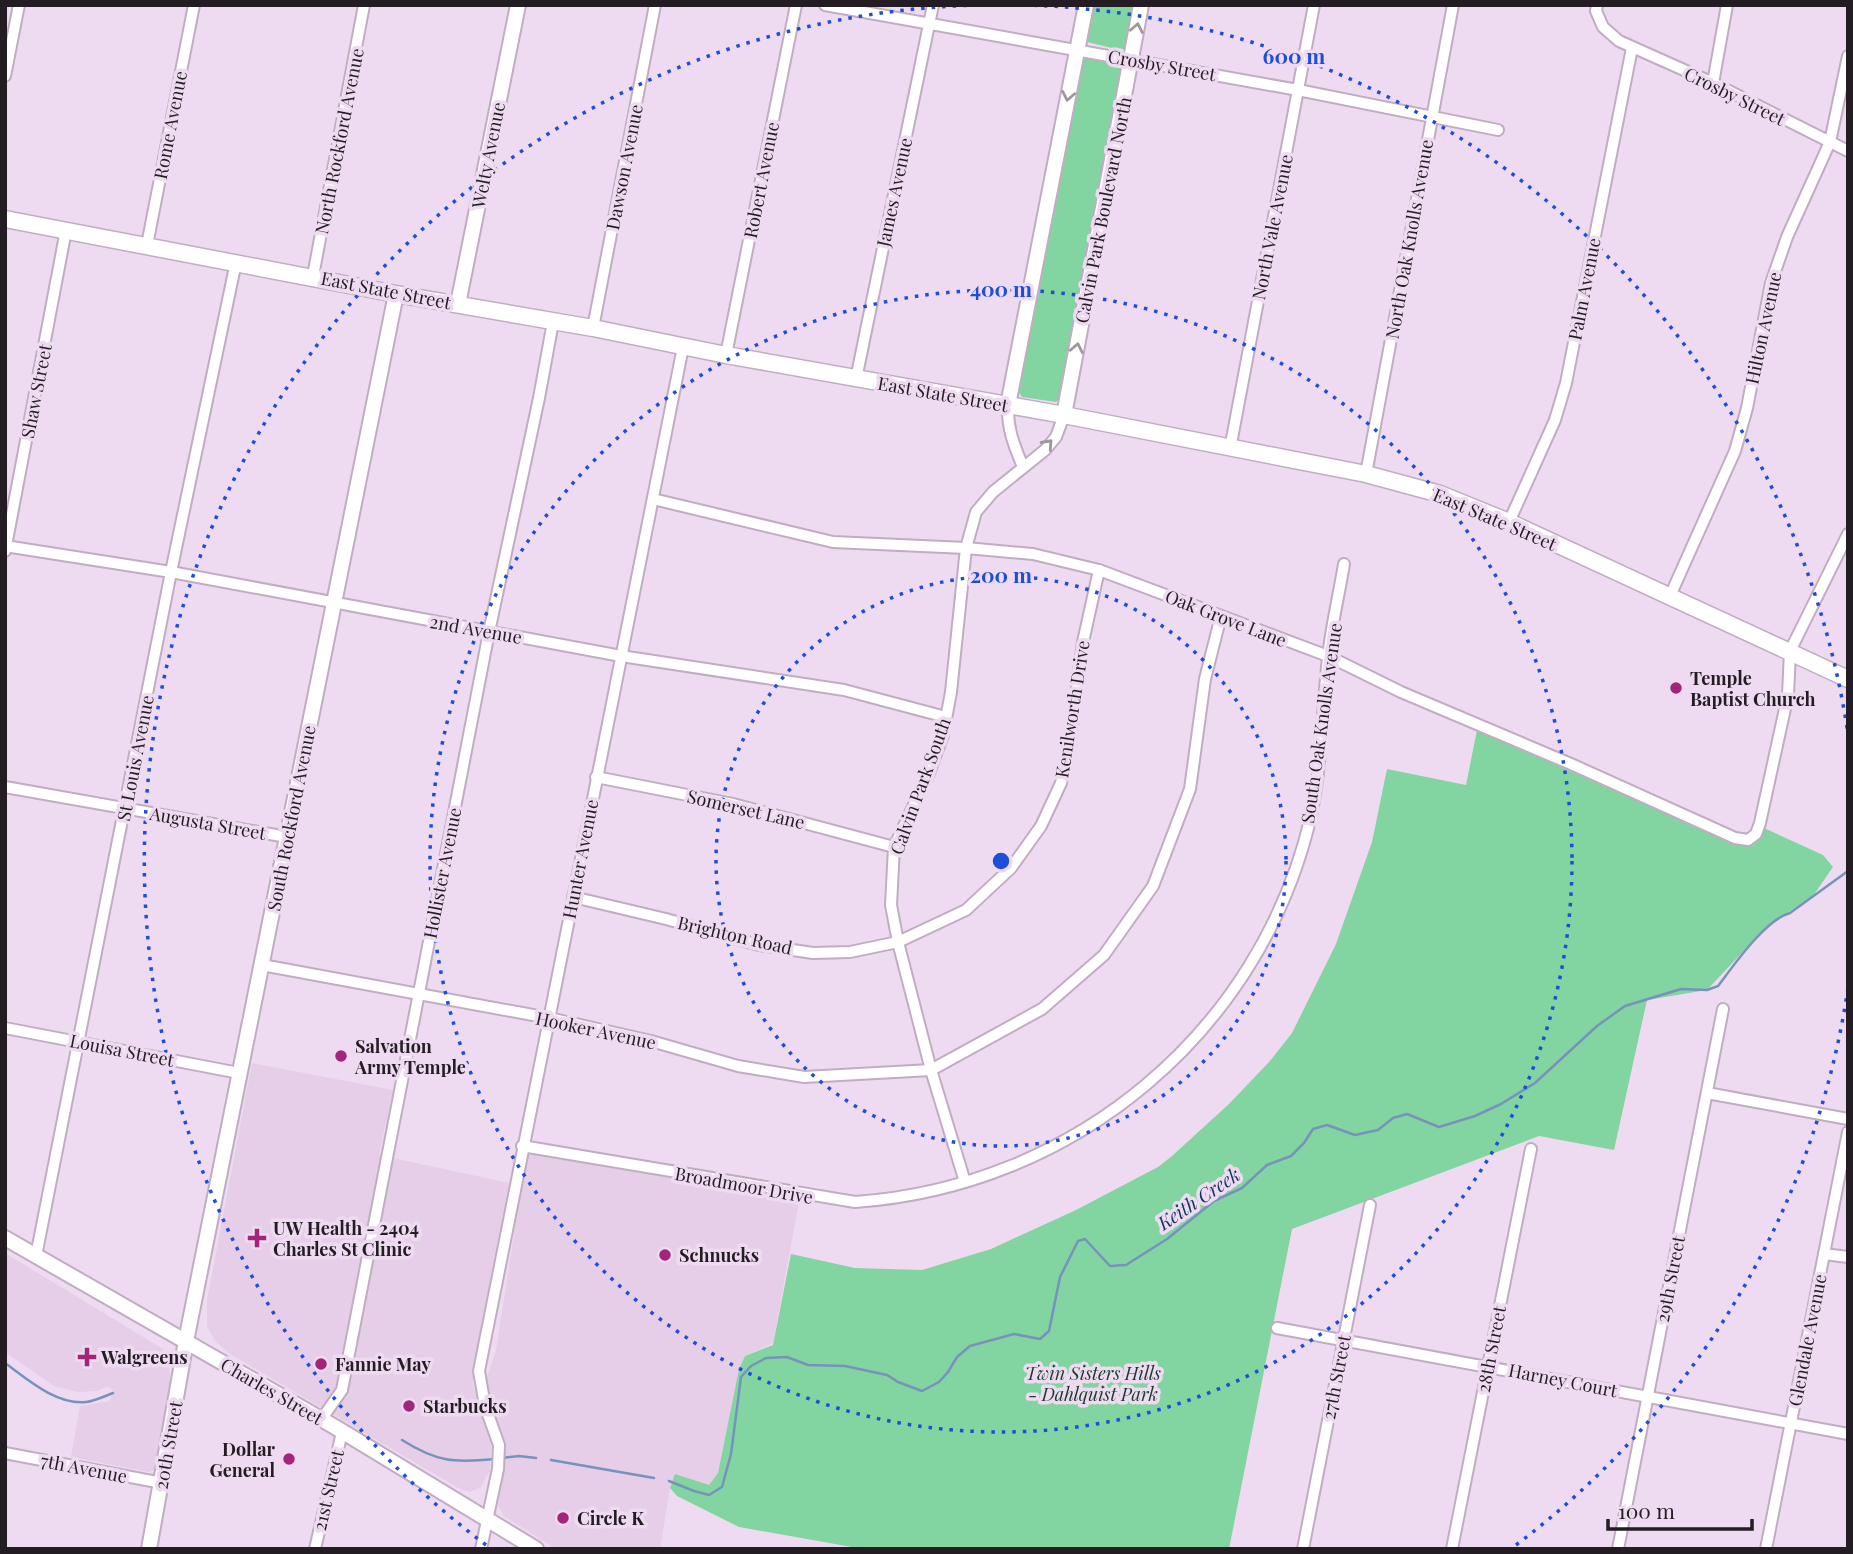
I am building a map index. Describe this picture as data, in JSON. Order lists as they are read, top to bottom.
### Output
{
  "streets": {
    "main road": ["East State Street"],
    "street": [
      "Crosby Street",
      "Rome Avenue",
      "North Rockford Avenue",
      "Welty Avenue",
      "Dawson Avenue",
      "Robert Avenue",
      "James Avenue",
      "Calvin Park Boulevard North",
      "North Vale Avenue",
      "North Oak Knolls Avenue",
      "Palm Avenue",
      "Hilton Avenue",
      "Shaw Street",
      "Oak Grove Lane",
      "2nd Avenue",
      "Kenilworth Drive",
      "South Oak Knolls Avenue",
      "St Louis Avenue",
      "Calvin Park South",
      "Somerset Lane",
      "South Rockford Avenue",
      "Augusta Street",
      "Hunter Avenue",
      "Hollister Avenue",
      "Brighton Road",
      "Hooker Avenue",
      "Louisa Street",
      "Broadmoor Drive",
      "29th Street",
      "Glendale Avenue",
      "28th Street",
      "27th Street",
      "Harney Court",
      "Charles Street",
      "20th Street",
      "7th Avenue",
      "21st Street"
    ]
  },
  "crossings": [
    ["Crosby Street", "James Avenue"],
    ["Crosby Street", "Calvin Park Boulevard North"],
    ["Crosby Street", "North Vale Avenue"],
    ["Crosby Street", "North Oak Knolls Avenue"],
    ["Crosby Street", "Palm Avenue"],
    ["Crosby Street", "Hilton Avenue"],
    ["Rome Avenue", "East State Street"],
    ["North Rockford Avenue", "East State Street"],
    ["Welty Avenue", "East State Street"],
    ["Dawson Avenue", "East State Street"],
    ["Robert Avenue", "East State Street"],
    ["James Avenue", "East State Street"],
    ["Calvin Park Boulevard North", "East State Street"],
    ["Calvin Park Boulevard North", "Calvin Park South"],
    ["North Vale Avenue", "East State Street"],
    ["North Oak Knolls Avenue", "East State Street"],
    ["Palm Avenue", "East State Street"],
    ["East State Street", "Hilton Avenue"],
    ["East State Street", "Shaw Street"],
    ["East State Street", "Oak Grove Lane"],
    ["East State Street", "St Louis Avenue"],
    ["East State Street", "Calvin Park South"],
    ["East State Street", "South Rockford Avenue"],
    ["East State Street", "Hunter Avenue"],
    ["East State Street", "Hollister Avenue"],
    ["Shaw Street", "2nd Avenue"],
    ["Oak Grove Lane", "Kenilworth Drive"],
    ["Oak Grove Lane", "South Oak Knolls Avenue"],
    ["Oak Grove Lane", "Calvin Park South"],
    ["Oak Grove Lane", "Hunter Avenue"],
    ["2nd Avenue", "St Louis Avenue"],
    ["2nd Avenue", "Calvin Park South"],
    ["2nd Avenue", "South Rockford Avenue"],
    ["2nd Avenue", "Hunter Avenue"],
    ["2nd Avenue", "Hollister Avenue"],
    ["Kenilworth Drive", "Calvin Park South"],
    ["Kenilworth Drive", "Brighton Road"],
    ["South Oak Knolls Avenue", "Calvin Park South"],
    ["South Oak Knolls Avenue", "Broadmoor Drive"],
    ["St Louis Avenue", "Augusta Street"],
    ["St Louis Avenue", "Louisa Street"],
    ["St Louis Avenue", "Charles Street"],
    ["Calvin Park South", "Somerset Lane"],
    ["Calvin Park South", "Brighton Road"],
    ["Calvin Park South", "Hooker Avenue"],
    ["Calvin Park South", "Broadmoor Drive"],
    ["Somerset Lane", "Hunter Avenue"],
    ["South Rockford Avenue", "Augusta Street"],
    ["South Rockford Avenue", "Hooker Avenue"],
    ["South Rockford Avenue", "Louisa Street"],
    ["South Rockford Avenue", "Charles Street"],
    ["South Rockford Avenue", "20th Street"],
    ["Hunter Avenue", "Brighton Road"],
    ["Hunter Avenue", "Hooker Avenue"],
    ["Hunter Avenue", "Broadmoor Drive"],
    ["Hunter Avenue", "Charles Street"],
    ["Hollister Avenue", "Hooker Avenue"],
    ["Hollister Avenue", "Charles Street"],
    ["29th Street", "Harney Court"],
    ["Glendale Avenue", "Harney Court"],
    ["28th Street", "Harney Court"],
    ["27th Street", "Harney Court"],
    ["Charles Street", "20th Street"],
    ["Charles Street", "21st Street"],
    ["20th Street", "7th Avenue"]
  ],
  "water": ["Keith Creek"],
  "parks": ["Twin Sisters Hills - Dahlquist Park"],
  "places": {
    "other": [
      "Temple Baptist Church",
      "Salvation Army Temple",
      "Schnucks",
      "Fannie May",
      "Starbucks",
      "Dollar General",
      "Circle K"
    ],
    "health": ["UW Health - 2404 Charles St Clinic", "Walgreens"]
  },
  "scale_bar": "100 m",
  "rings": ["600 m", "400 m", "200 m"]
}
